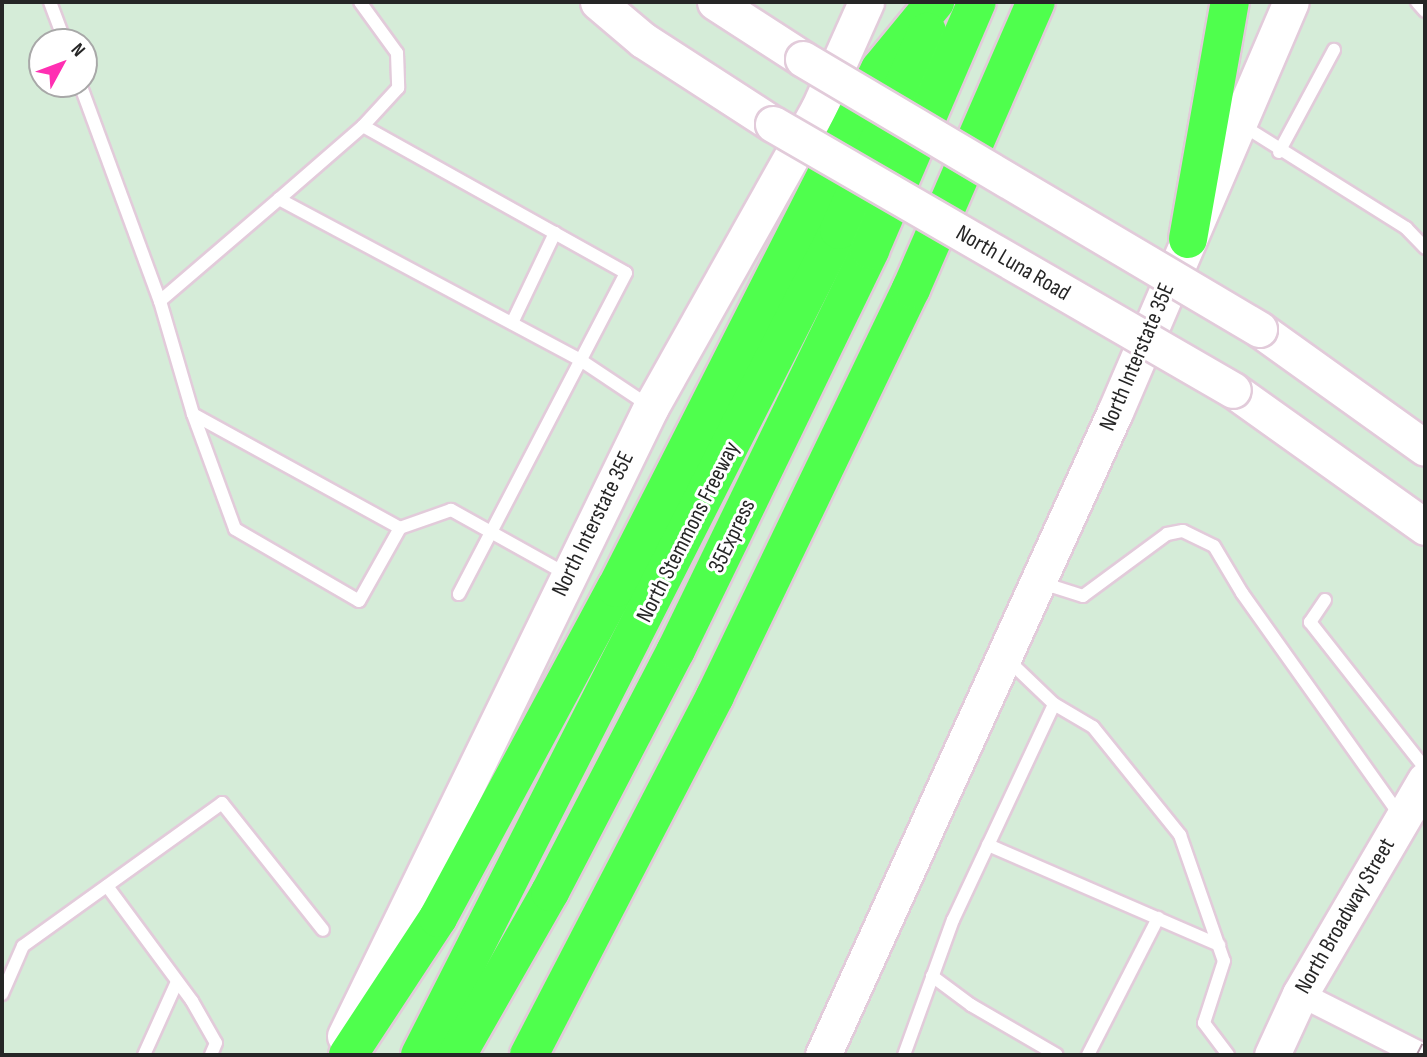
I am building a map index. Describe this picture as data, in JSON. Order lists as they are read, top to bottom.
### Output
{
  "streets": {
    "highway": ["North Stemmons Freeway", "35Express"],
    "main road": ["North Luna Road", "North Interstate 35E", "North Broadway Street"]
  },
  "north": "top right"
}
